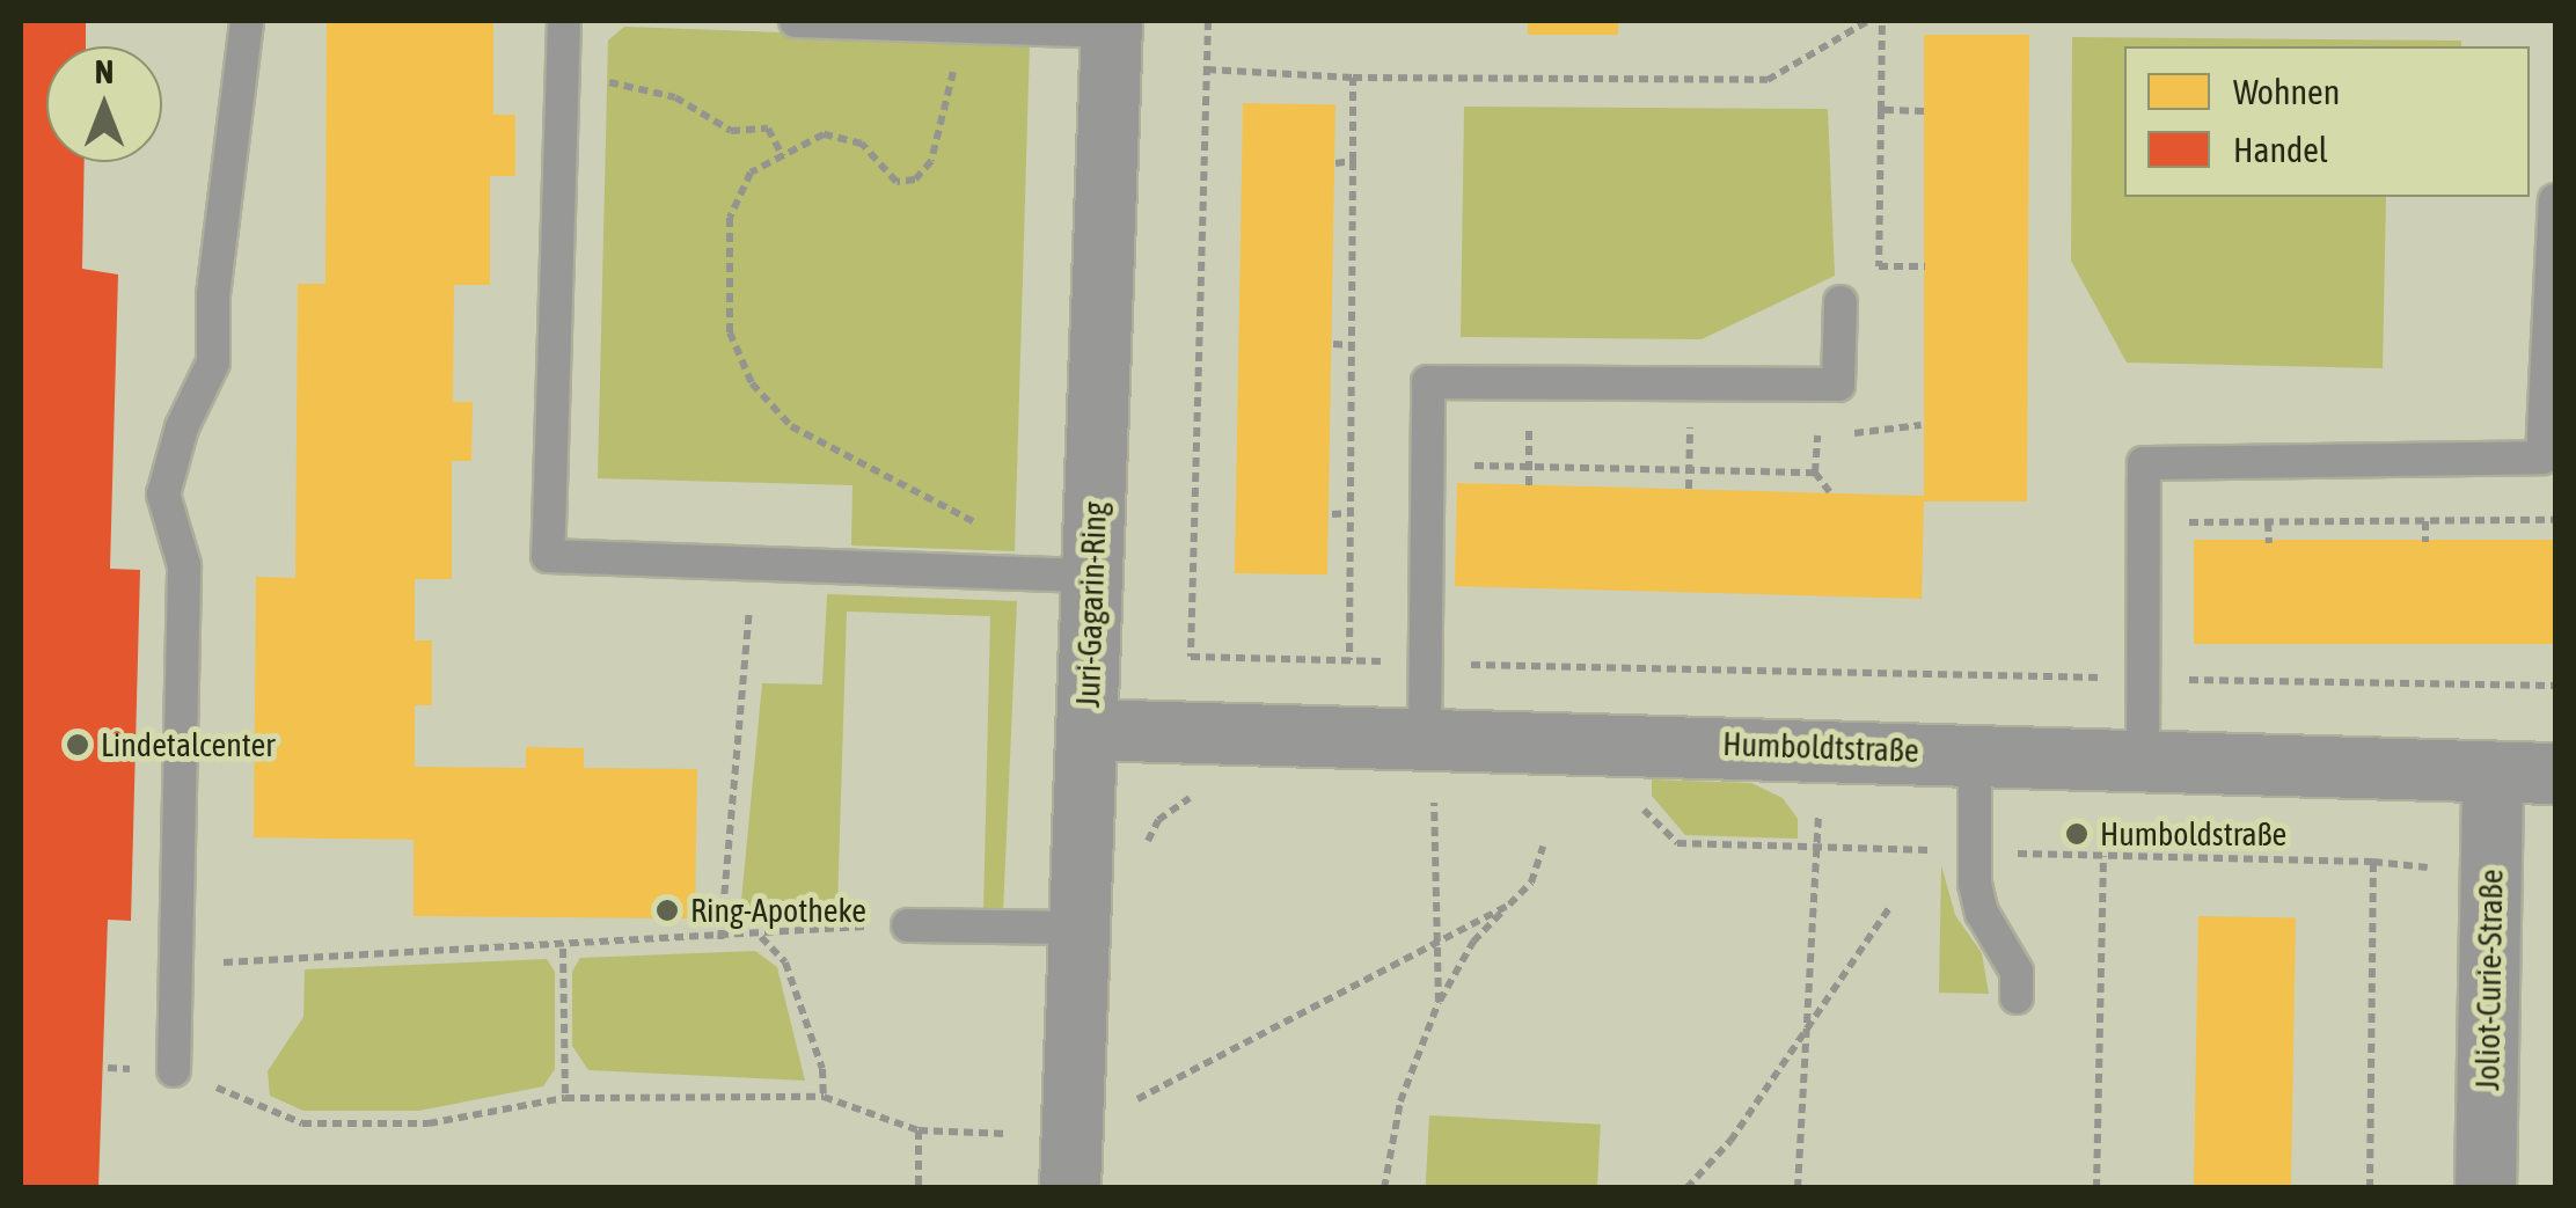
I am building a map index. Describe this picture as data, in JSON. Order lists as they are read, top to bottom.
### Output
{
  "streets": {
    "street": ["Juri-Gagarin-Ring", "Humboldtstraße", "Joliot-Curie-Straße"]
  },
  "crossings": [
    ["Juri-Gagarin-Ring", "Humboldtstraße"],
    ["Humboldtstraße", "Joliot-Curie-Straße"]
  ],
  "places": ["Lindetalcenter", "Humboldstraße", "Ring-Apotheke"],
  "legend": ["Wohnen", "Handel"],
  "north": "top"
}
